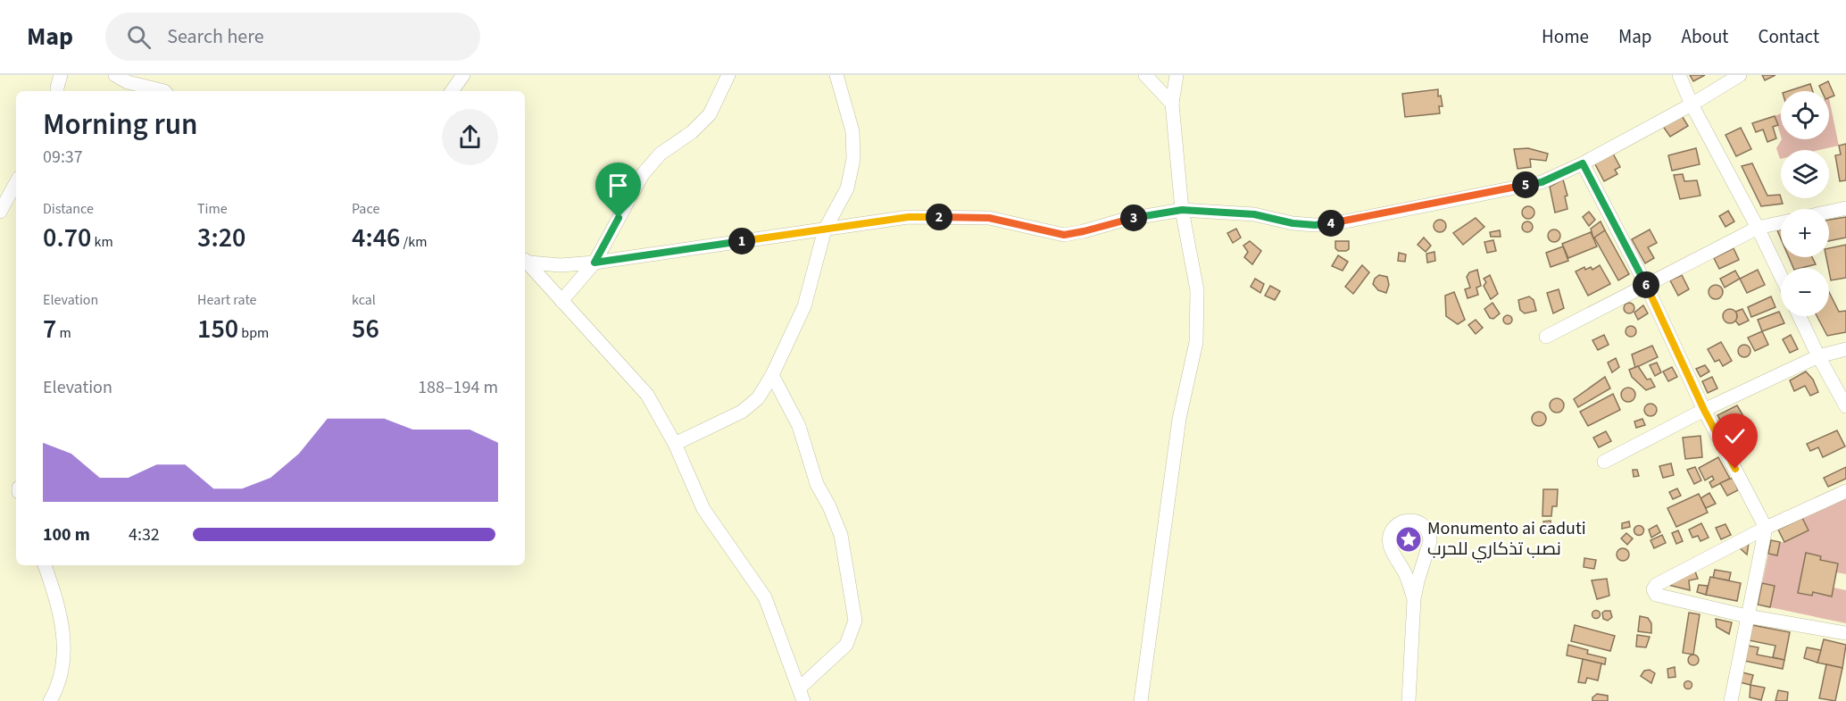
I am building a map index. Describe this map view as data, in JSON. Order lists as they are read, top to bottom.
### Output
{
  "places": {
    "place": ["Monumento ai caduti نصب تذكاري للحرب"]
  },
  "page": {
    "header": "Map",
    "search": "Search here",
    "nav": [
      "Home",
      "Map",
      "About",
      "Contact"
    ],
    "map_buttons": ["+", "−"],
    "heading": ["Morning run", "09:37"],
    "pins": [
      "5",
      "2",
      "3",
      "4",
      "1",
      "6"
    ],
    "stats": [
      ["Distance", "0.70 km"],
      ["Time", "3:20"],
      ["Pace", "4:46 /km"],
      ["Elevation", "7 m"],
      ["Heart rate", "150 bpm"],
      ["kcal", "56"]
    ],
    "chart": ["Elevation", "188–194 m"],
    "list": [
      {
        "name": "100 m",
        "note": "4:32"
      }
    ]
  }
}
